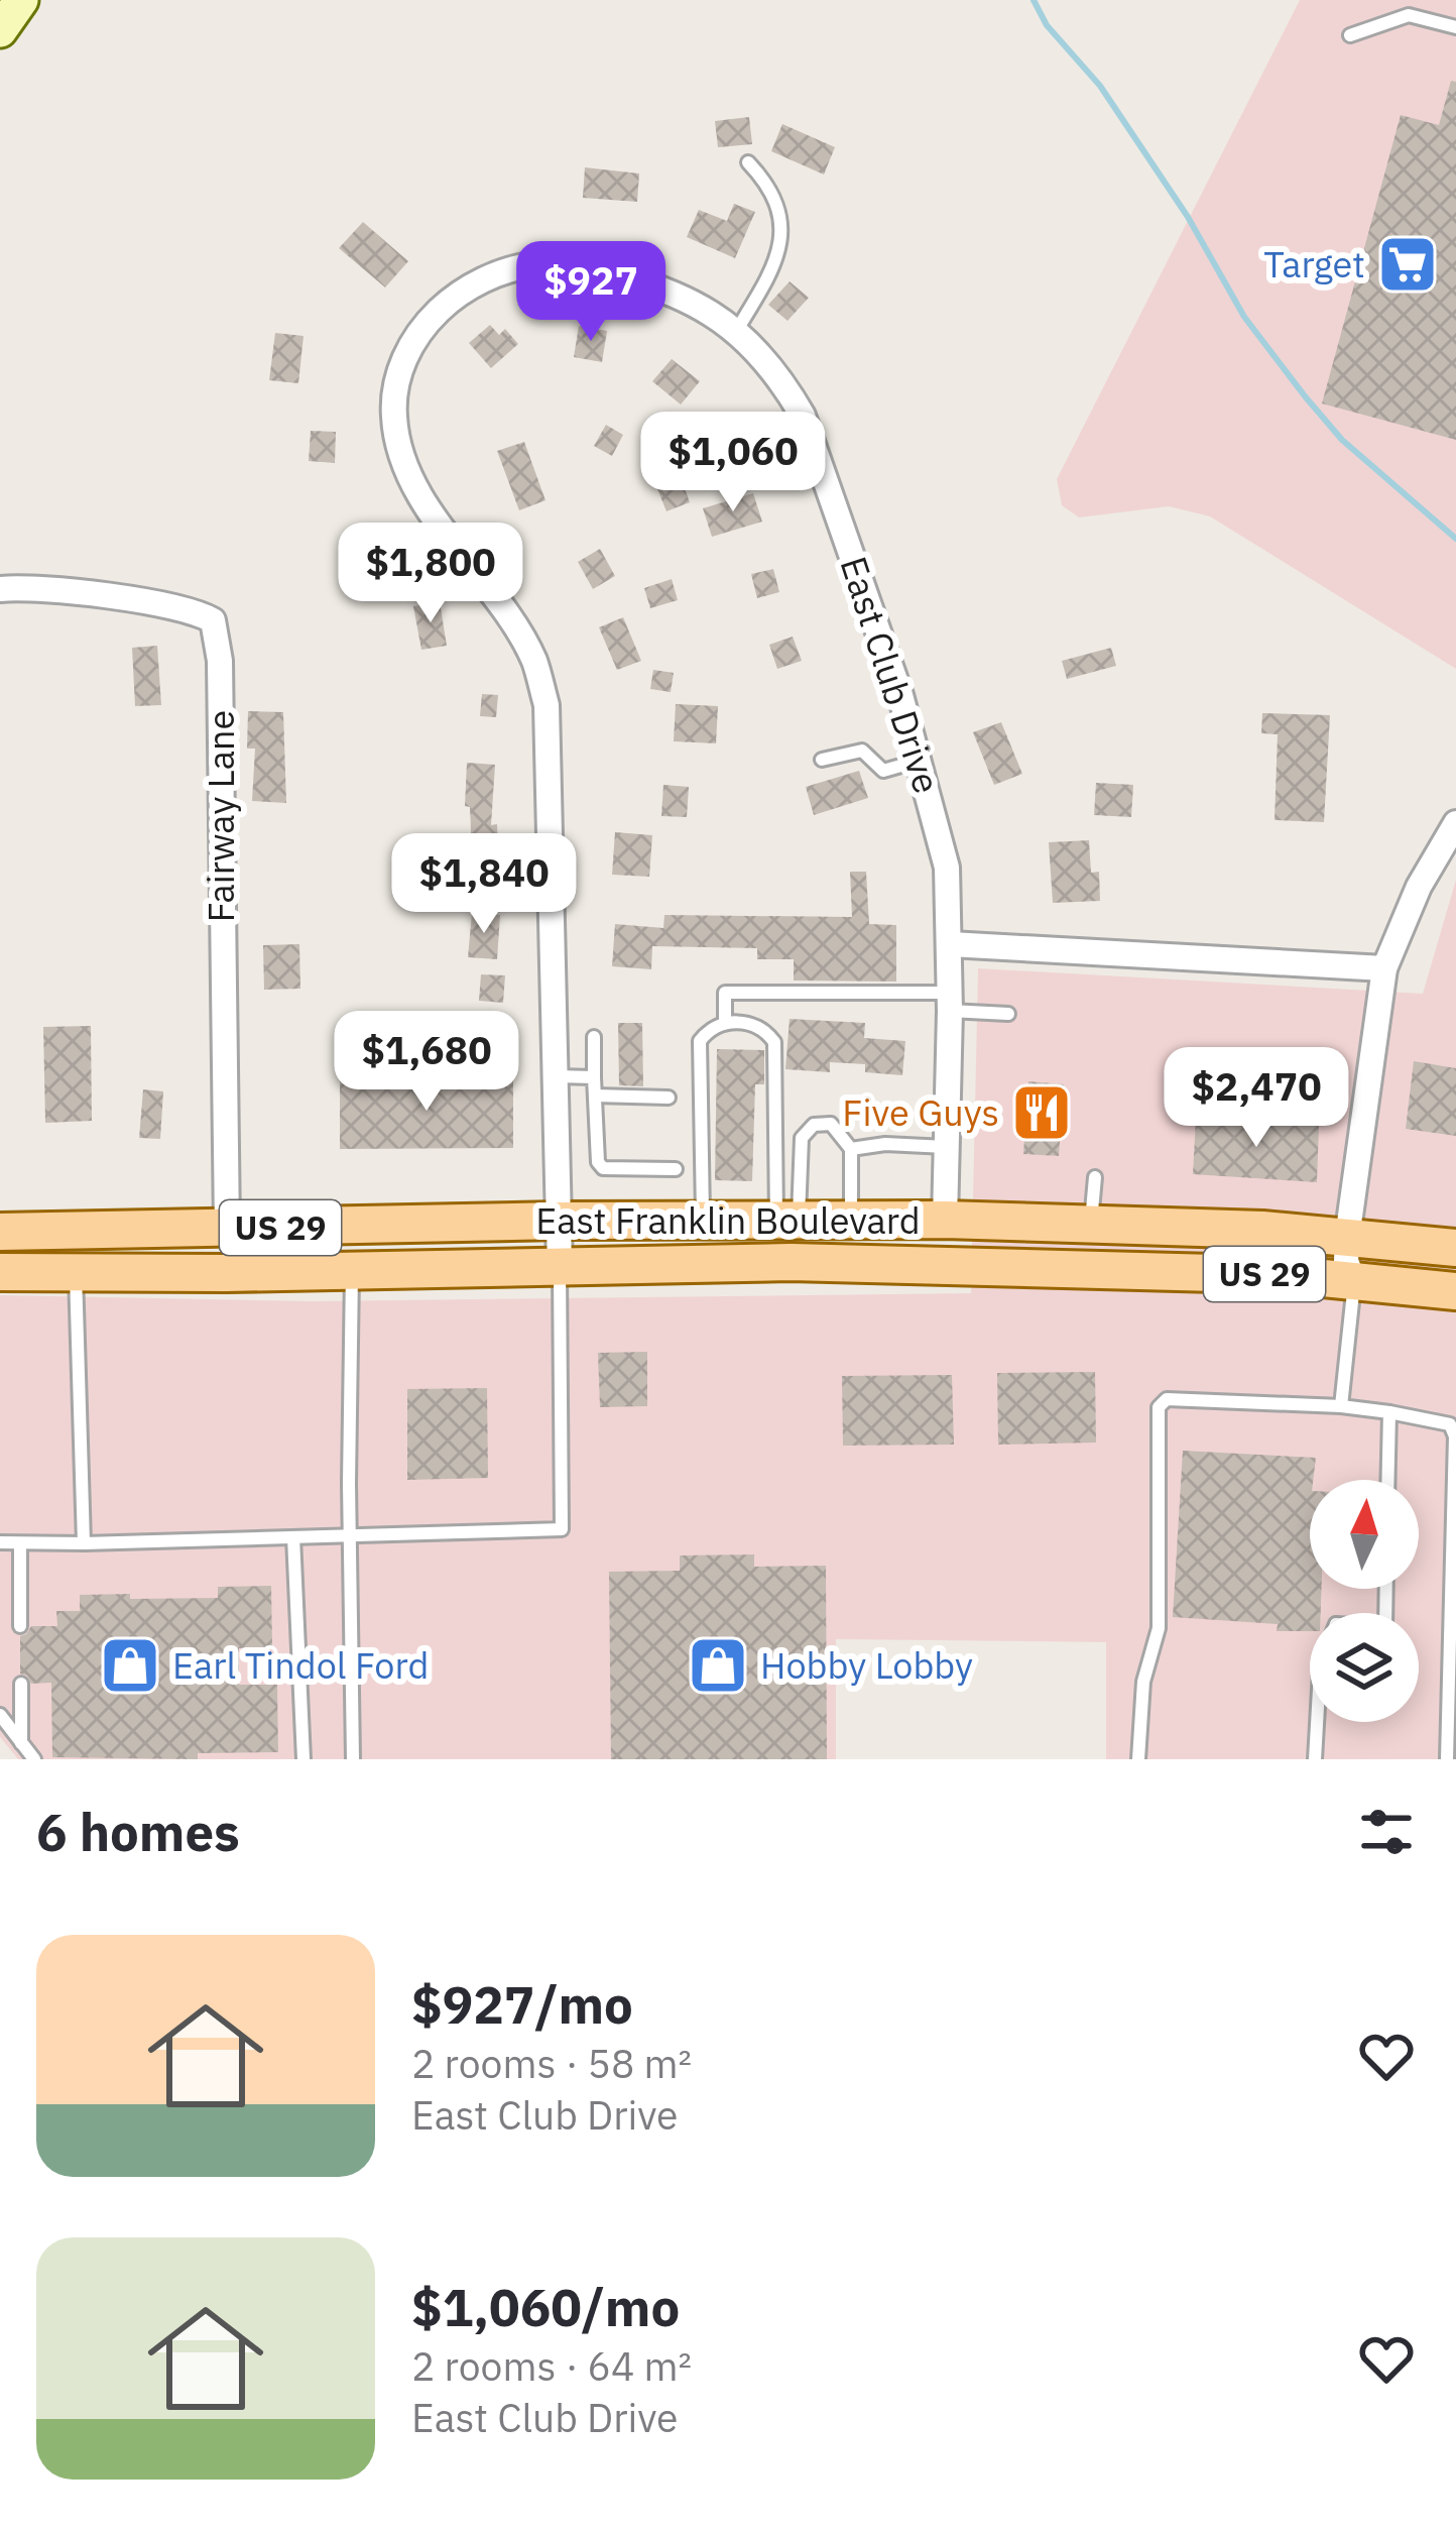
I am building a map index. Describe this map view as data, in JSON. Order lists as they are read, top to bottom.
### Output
{
  "streets": {
    "main road": ["East Franklin Boulevard", "US 29"],
    "street": ["East Club Drive", "Fairway Lane"]
  },
  "crossings": [
    ["East Club Drive", "East Franklin Boulevard"],
    ["Fairway Lane", "East Franklin Boulevard"]
  ],
  "places": {
    "supermarket": ["Target"],
    "restaurant": ["Five Guys"],
    "shop": ["Earl Tindol Ford", "Hobby Lobby"]
  },
  "north": "top",
  "page": {
    "price": [
      "$927",
      "$1,060",
      "$1,800",
      "$1,840",
      "$1,680",
      "$2,470"
    ],
    "heading": "6 homes",
    "list": [
      {
        "name": "$927/mo",
        "note": "2 rooms · 58 m² · East Club Drive"
      },
      {
        "name": "$1,060/mo",
        "note": "2 rooms · 64 m² · East Club Drive"
      }
    ]
  }
}
